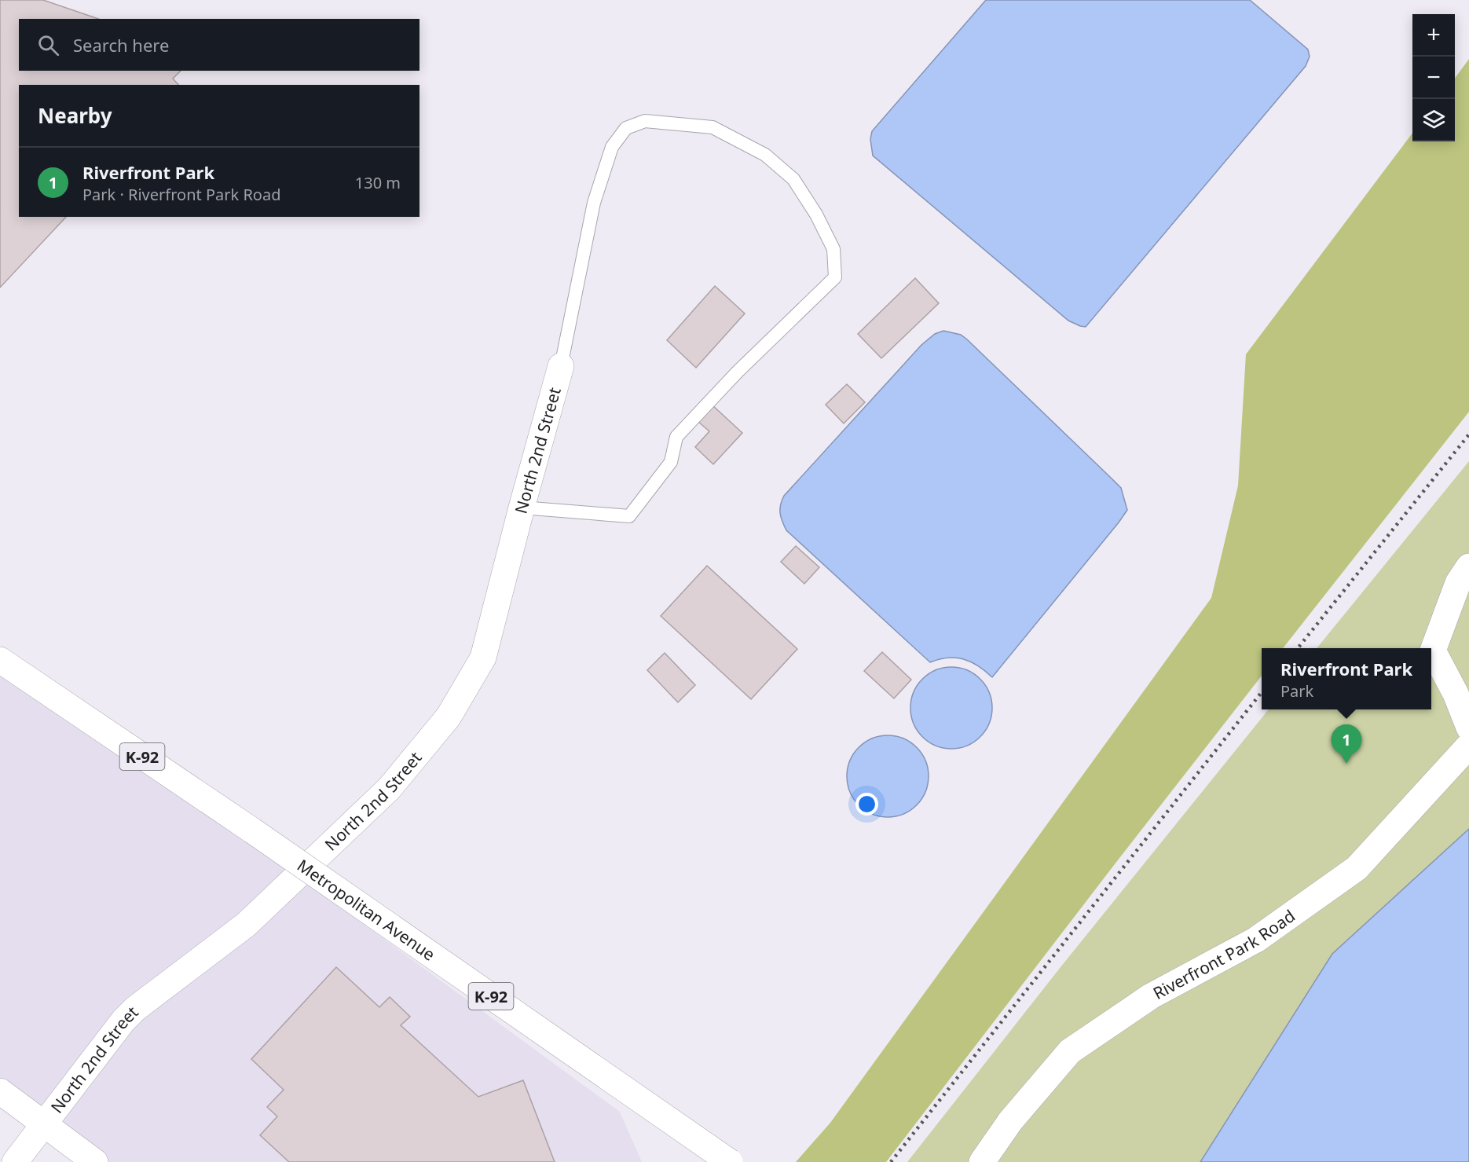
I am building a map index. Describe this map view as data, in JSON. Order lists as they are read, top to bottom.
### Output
{
  "streets": {
    "street": [
      "North 2nd Street",
      "K-92",
      "Metropolitan Avenue",
      "Riverfront Park Road"
    ]
  },
  "page": {
    "map_buttons": ["+", "−"],
    "search": "Search here",
    "heading": "Nearby",
    "list": [
      {
        "mark": "1",
        "name": "Riverfront Park",
        "note": "Park · Riverfront Park Road",
        "value": "130 m"
      }
    ],
    "popup": ["Riverfront Park", "Park"],
    "pins": "1"
  }
}
